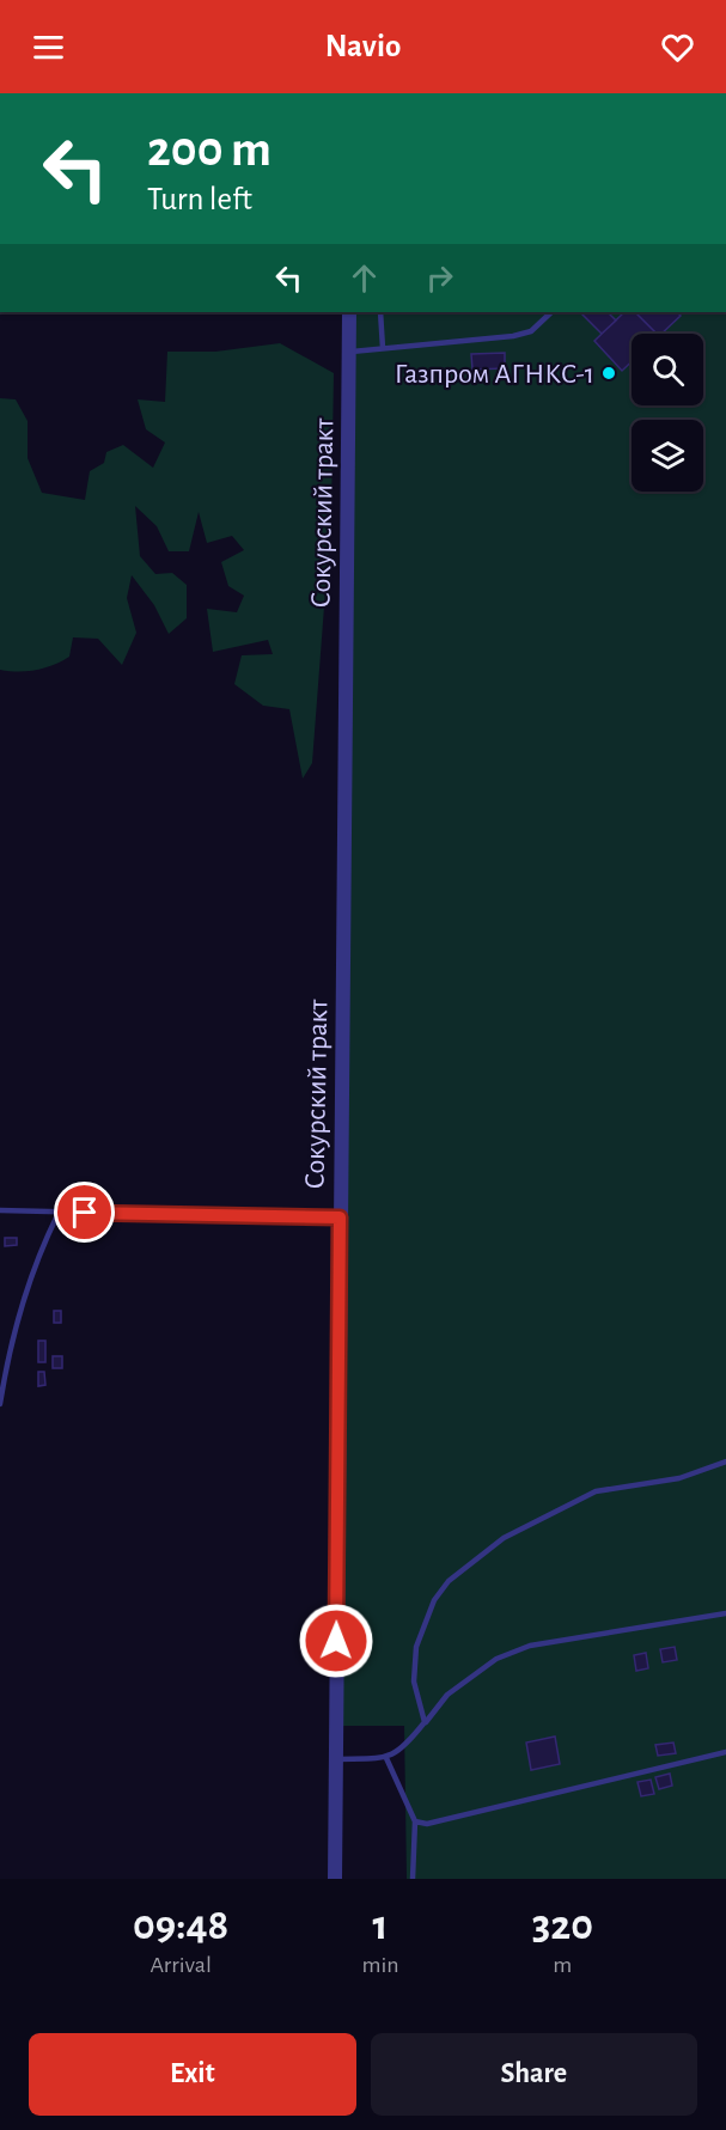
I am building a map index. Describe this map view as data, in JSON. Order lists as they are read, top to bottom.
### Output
{
  "streets": {
    "street": ["Сокурский тракт"]
  },
  "places": ["Газпром АГНКС-1"],
  "page": {
    "header": "Navio",
    "turn": ["200 m", "Turn left"],
    "eta": [
      "09:48",
      "Arrival",
      "1",
      "min",
      "320",
      "m"
    ],
    "buttons": ["Exit", "Share"]
  }
}
